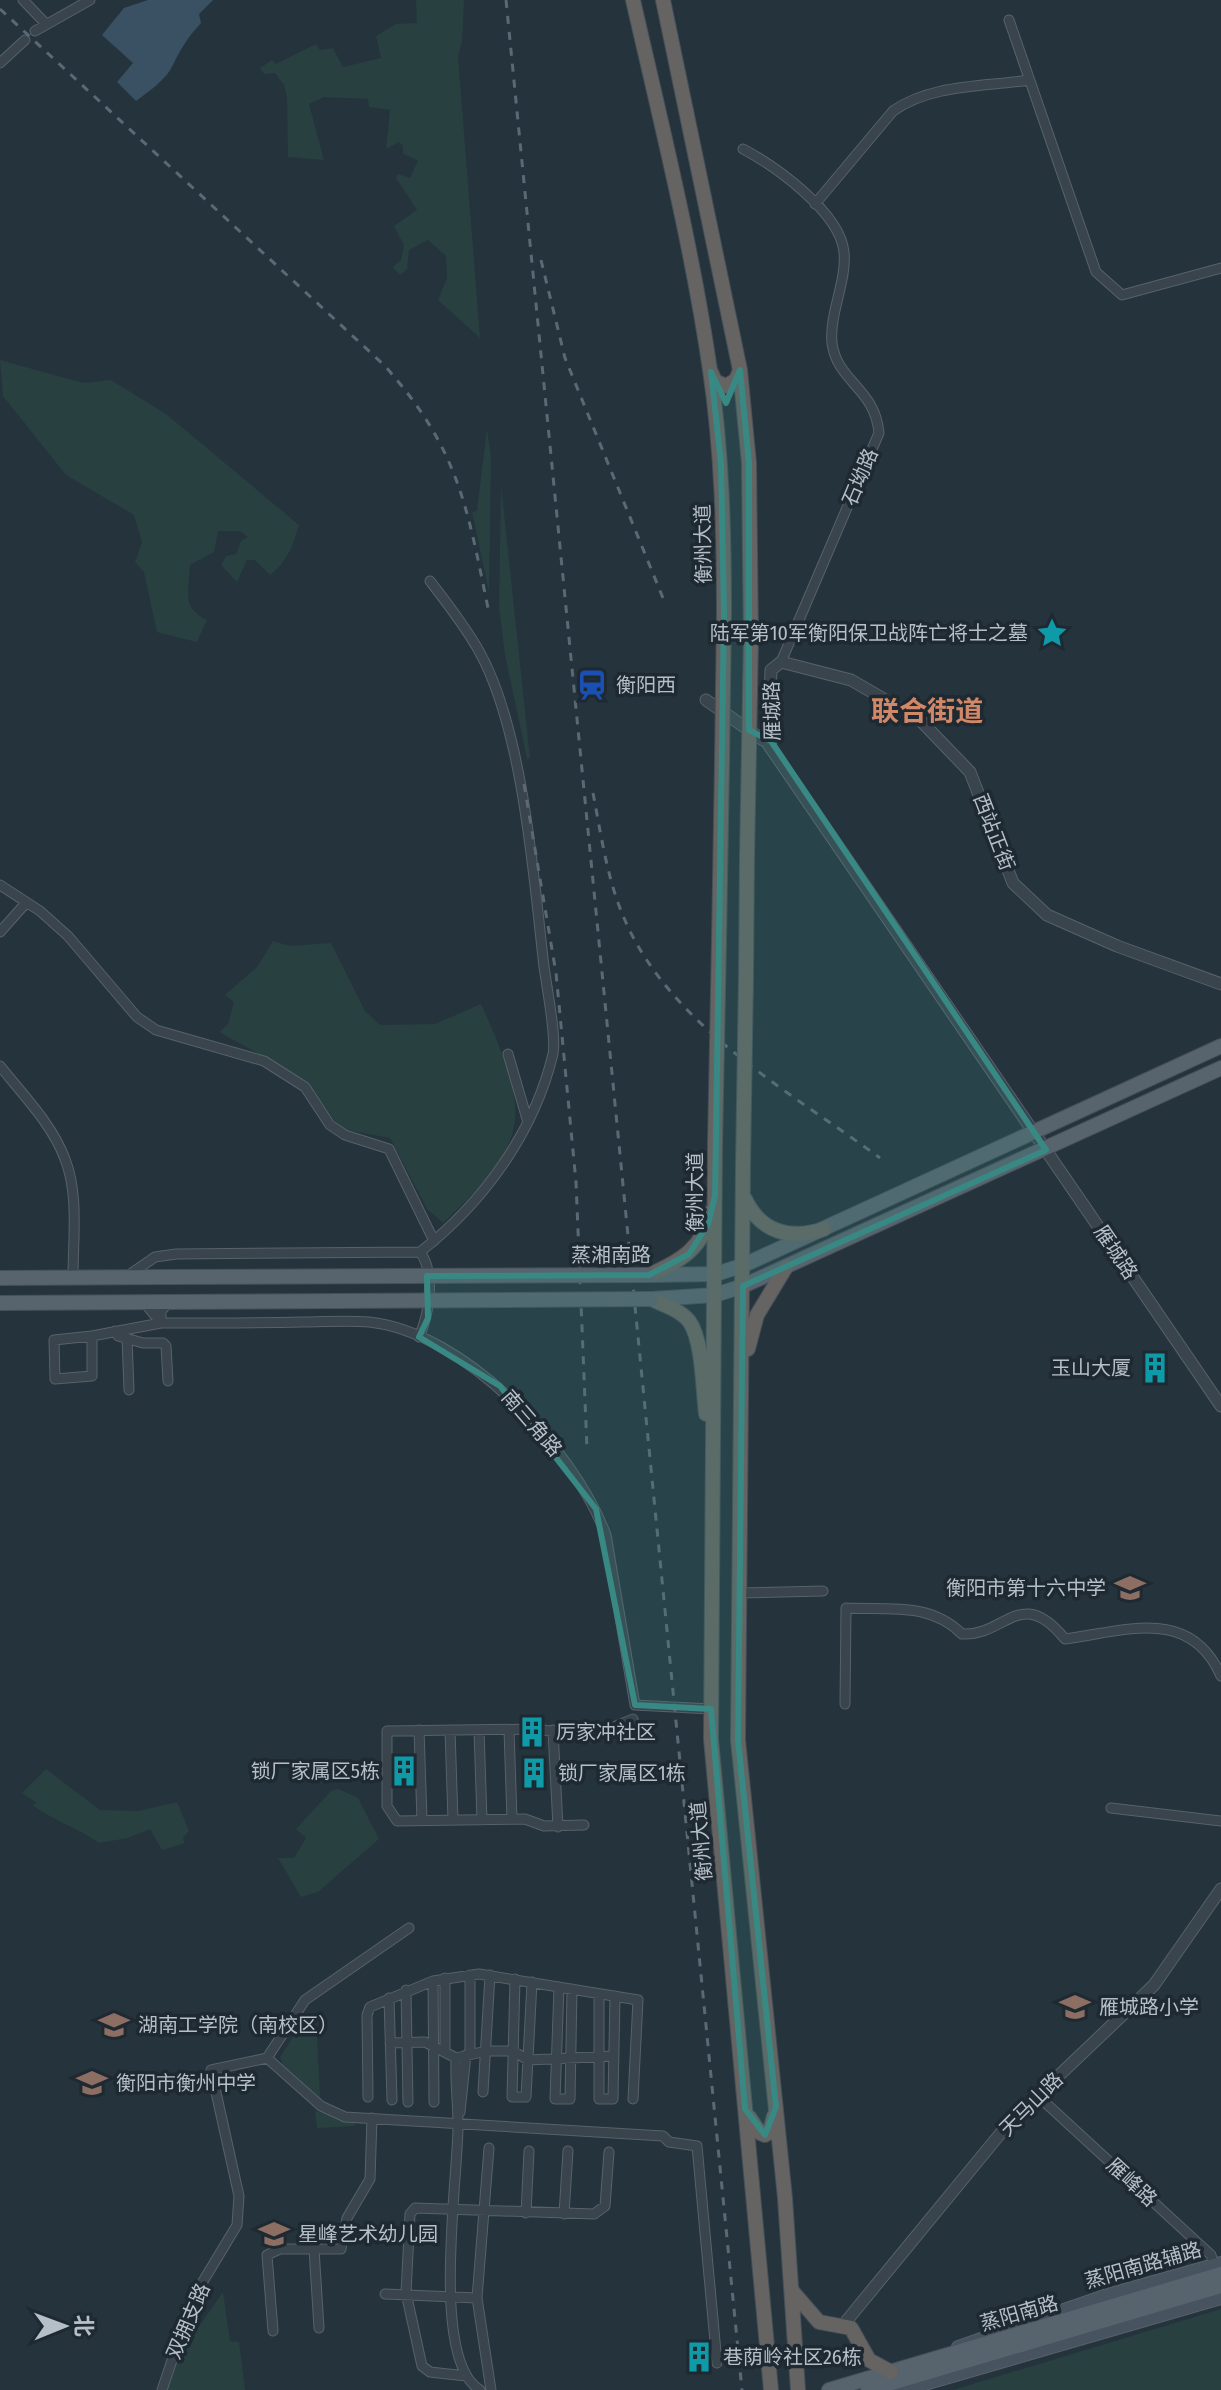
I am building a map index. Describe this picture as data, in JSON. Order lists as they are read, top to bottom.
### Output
{
  "streets": {
    "highway": ["衡州大道"],
    "main road": ["蒸湘南路", "蒸阳南路"],
    "street": [
      "石坳路",
      "雁城路",
      "西站正街",
      "南三角路",
      "天马山路",
      "雁峰路",
      "双拥支路"
    ]
  },
  "crossings": [
    ["石坳路", "雁城路"],
    ["石坳路", "西站正街"],
    ["衡州大道", "蒸湘南路"],
    ["衡州大道", "南三角路"],
    ["雁城路", "西站正街"],
    ["雁城路", "蒸湘南路"],
    ["天马山路", "雁峰路"],
    ["雁峰路", "蒸阳南路"]
  ],
  "districts": ["联合街道"],
  "places": {
    "place": ["陆军第10军衡阳保卫战阵亡将士之墓"],
    "station": ["衡阳西"],
    "building": [
      "玉山大厦",
      "厉家冲社区",
      "锁厂家属区5栋",
      "锁厂家属区1栋",
      "巷荫岭社区26栋"
    ],
    "school or university": [
      "衡阳市第十六中学",
      "雁城路小学",
      "湖南工学院（南校区）",
      "衡阳市衡州中学",
      "星峰艺术幼儿园"
    ]
  },
  "north": "right"
}
